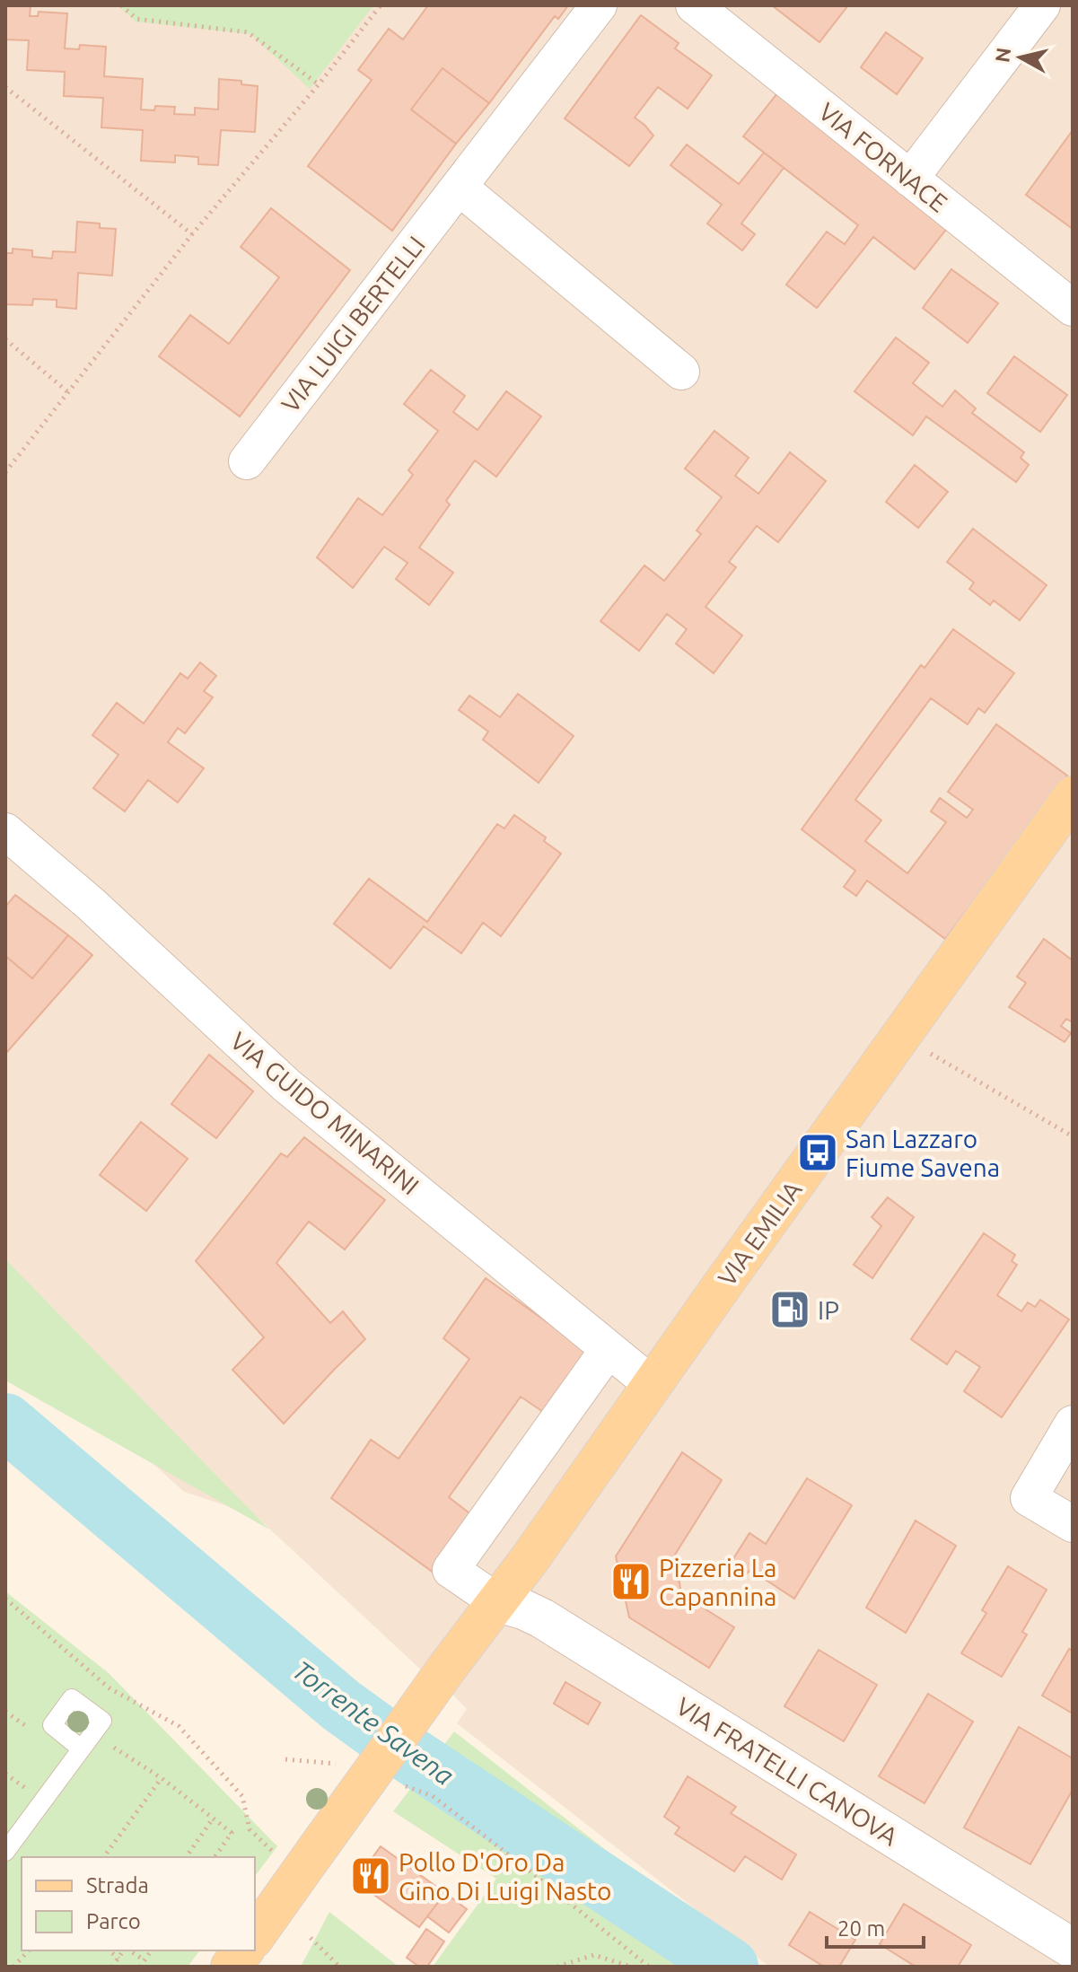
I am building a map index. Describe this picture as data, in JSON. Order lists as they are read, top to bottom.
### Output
{
  "streets": {
    "main road": ["VIA EMILIA"],
    "street": [
      "VIA FORNACE",
      "VIA LUIGI BERTELLI",
      "VIA GUIDO MINARINI",
      "VIA FRATELLI CANOVA"
    ]
  },
  "crossings": [
    ["VIA GUIDO MINARINI", "VIA EMILIA"],
    ["VIA EMILIA", "VIA FRATELLI CANOVA"]
  ],
  "water": ["Torrente Savena"],
  "places": {
    "bus stop": ["San Lazzaro Fiume Savena"],
    "fuel station": ["IP"],
    "restaurant": ["Pizzeria La Capannina", "Pollo D'Oro Da Gino Di Luigi Nasto"]
  },
  "legend": ["Strada", "Parco"],
  "scale_bar": "20 m",
  "north": "left"
}
